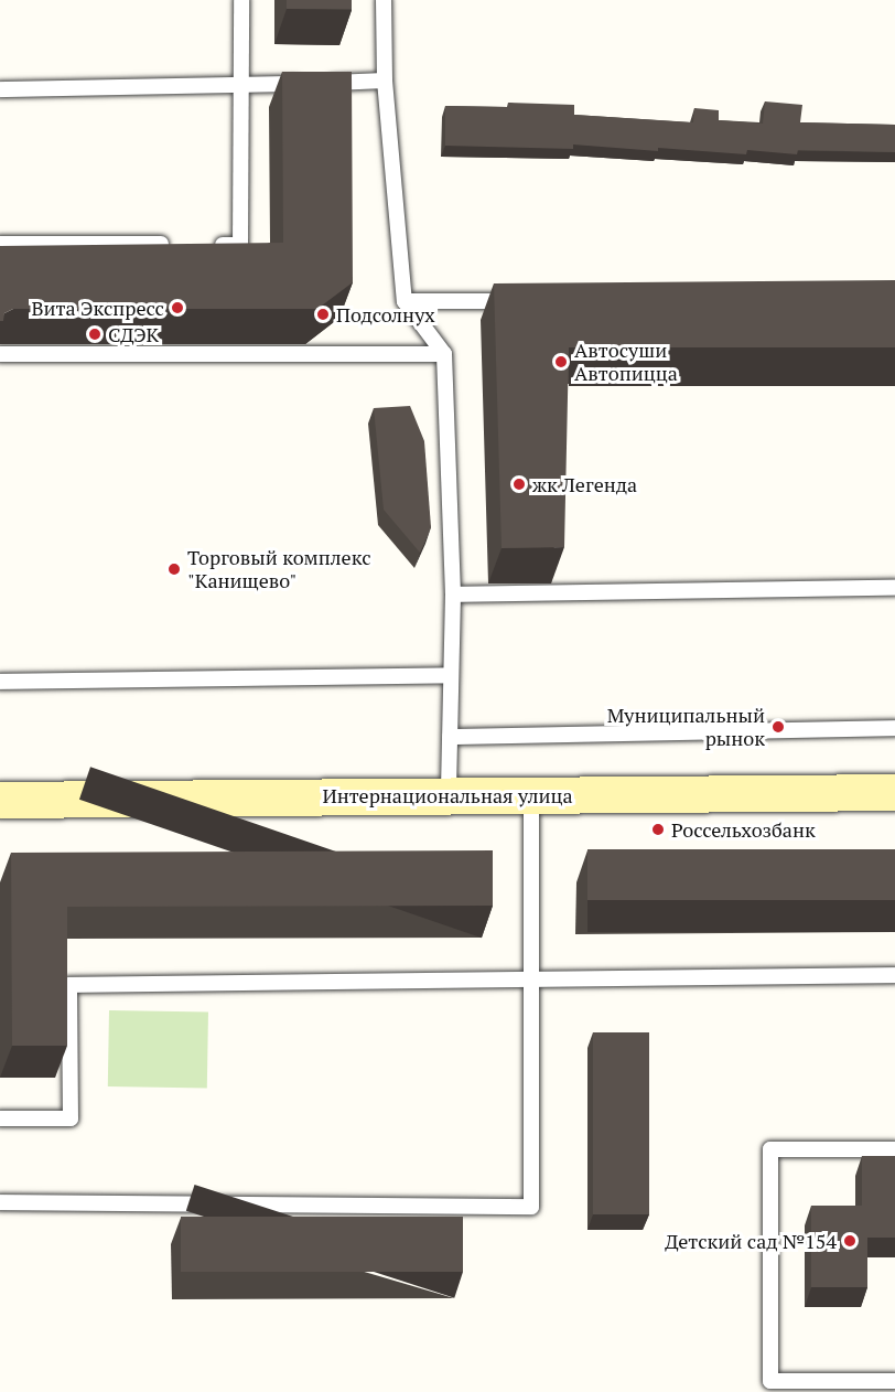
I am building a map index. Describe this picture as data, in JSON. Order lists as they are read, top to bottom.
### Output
{
  "streets": {
    "main road": ["Интернациональная улица"]
  },
  "places": [
    "Вита Экспресс",
    "Подсолнух",
    "СДЭК",
    "Автосуши Автопицца",
    "жк Легенда",
    "Торговый комплекс \"Канищево\"",
    "Муниципальный рынок",
    "Россельхозбанк",
    "Детский сад №154"
  ]
}
